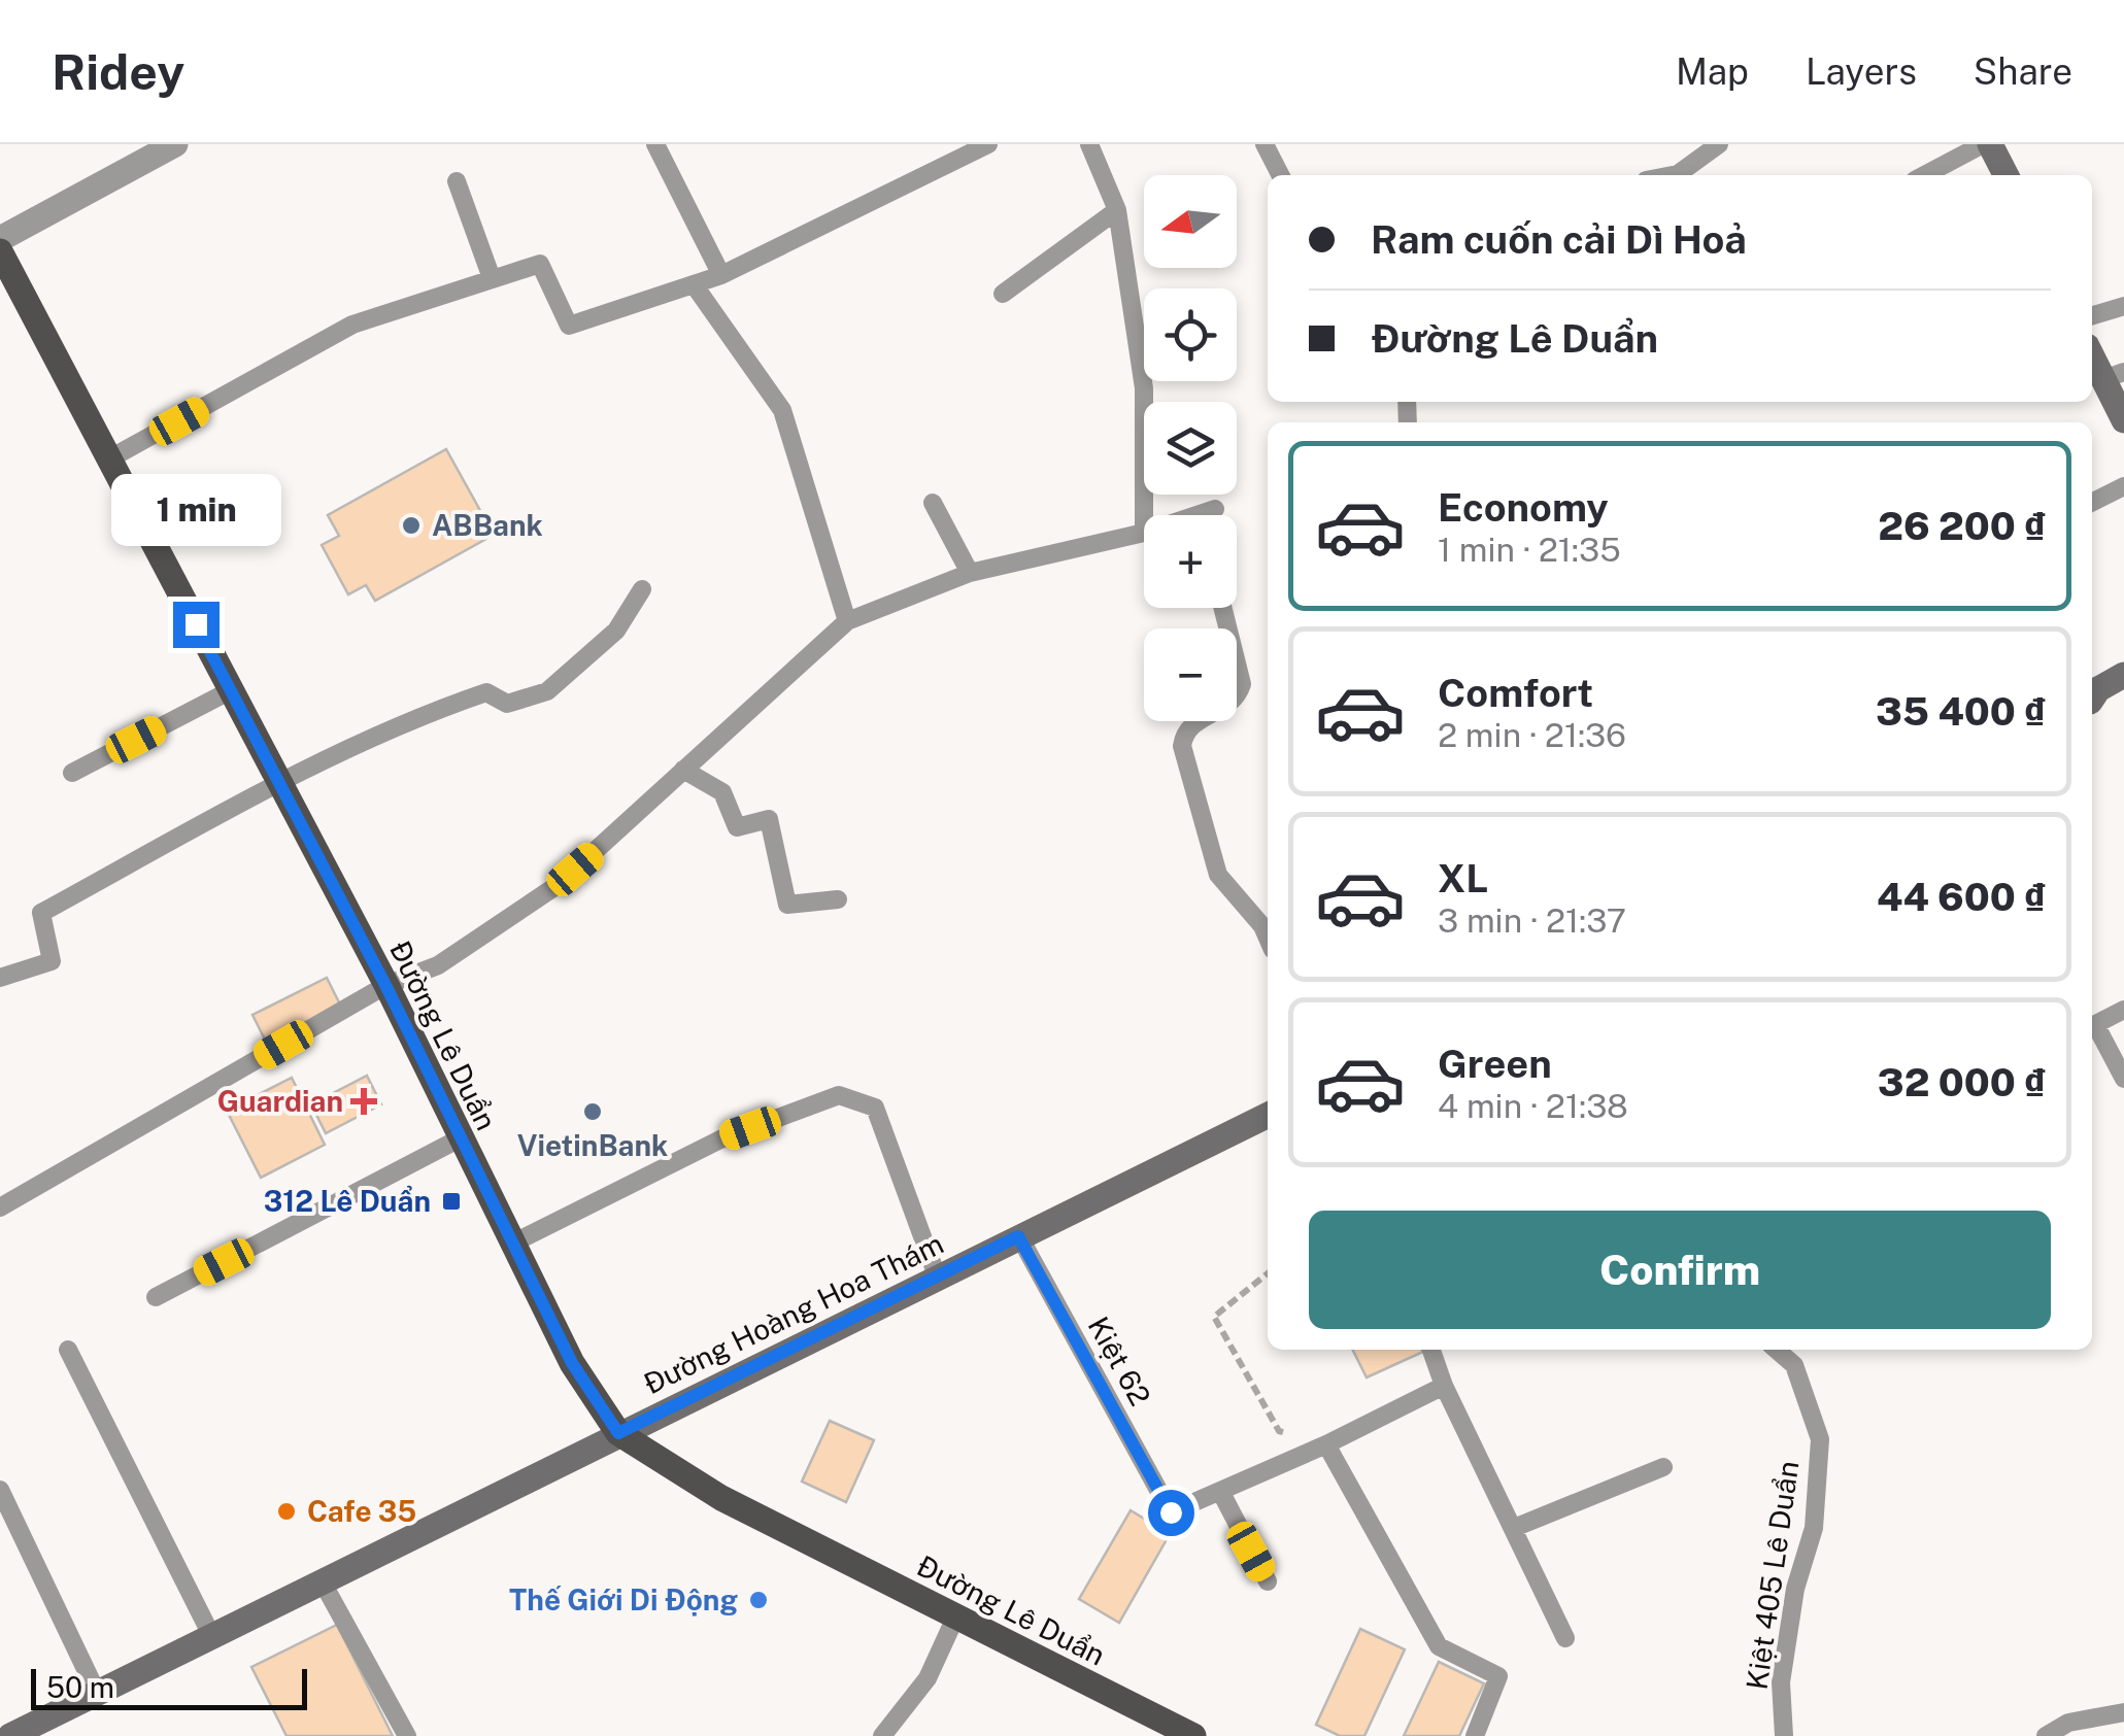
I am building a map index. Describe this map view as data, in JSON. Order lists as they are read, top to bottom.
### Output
{
  "streets": {
    "main road": ["Đường Lê Duẩn", "Đường Hoàng Hoa Thám"],
    "lane": ["Kiệt 62", "Kiệt 405 Lê Duẩn"]
  },
  "crossings": [
    ["Đường Lê Duẩn", "Đường Hoàng Hoa Thám"],
    ["Đường Hoàng Hoa Thám", "Kiệt 62"]
  ],
  "places": {
    "other": [
      "ABBank",
      "VietinBank",
      "Cafe 35",
      "Thế Giới Di Động"
    ],
    "health": ["Guardian"],
    "transit": ["312 Lê Duẩn"]
  },
  "scale_bar": "50 m",
  "north": "left",
  "page": {
    "header": "Ridey",
    "nav": ["Map", "Layers", "Share"],
    "map_buttons": ["+", "−"],
    "banner": ["Ram cuốn cải Dì Hoả", "Đường Lê Duẩn"],
    "list": [
      {
        "name": "Economy",
        "note": "1 min · 21:35",
        "value": "26 200 ₫"
      },
      {
        "name": "Comfort",
        "note": "2 min · 21:36",
        "value": "35 400 ₫"
      },
      {
        "name": "XL",
        "note": "3 min · 21:37",
        "value": "44 600 ₫"
      },
      {
        "name": "Green",
        "note": "4 min · 21:38",
        "value": "32 000 ₫"
      }
    ],
    "bubble": "1 min",
    "buttons": "Confirm",
    "scale": "50 m"
  }
}
